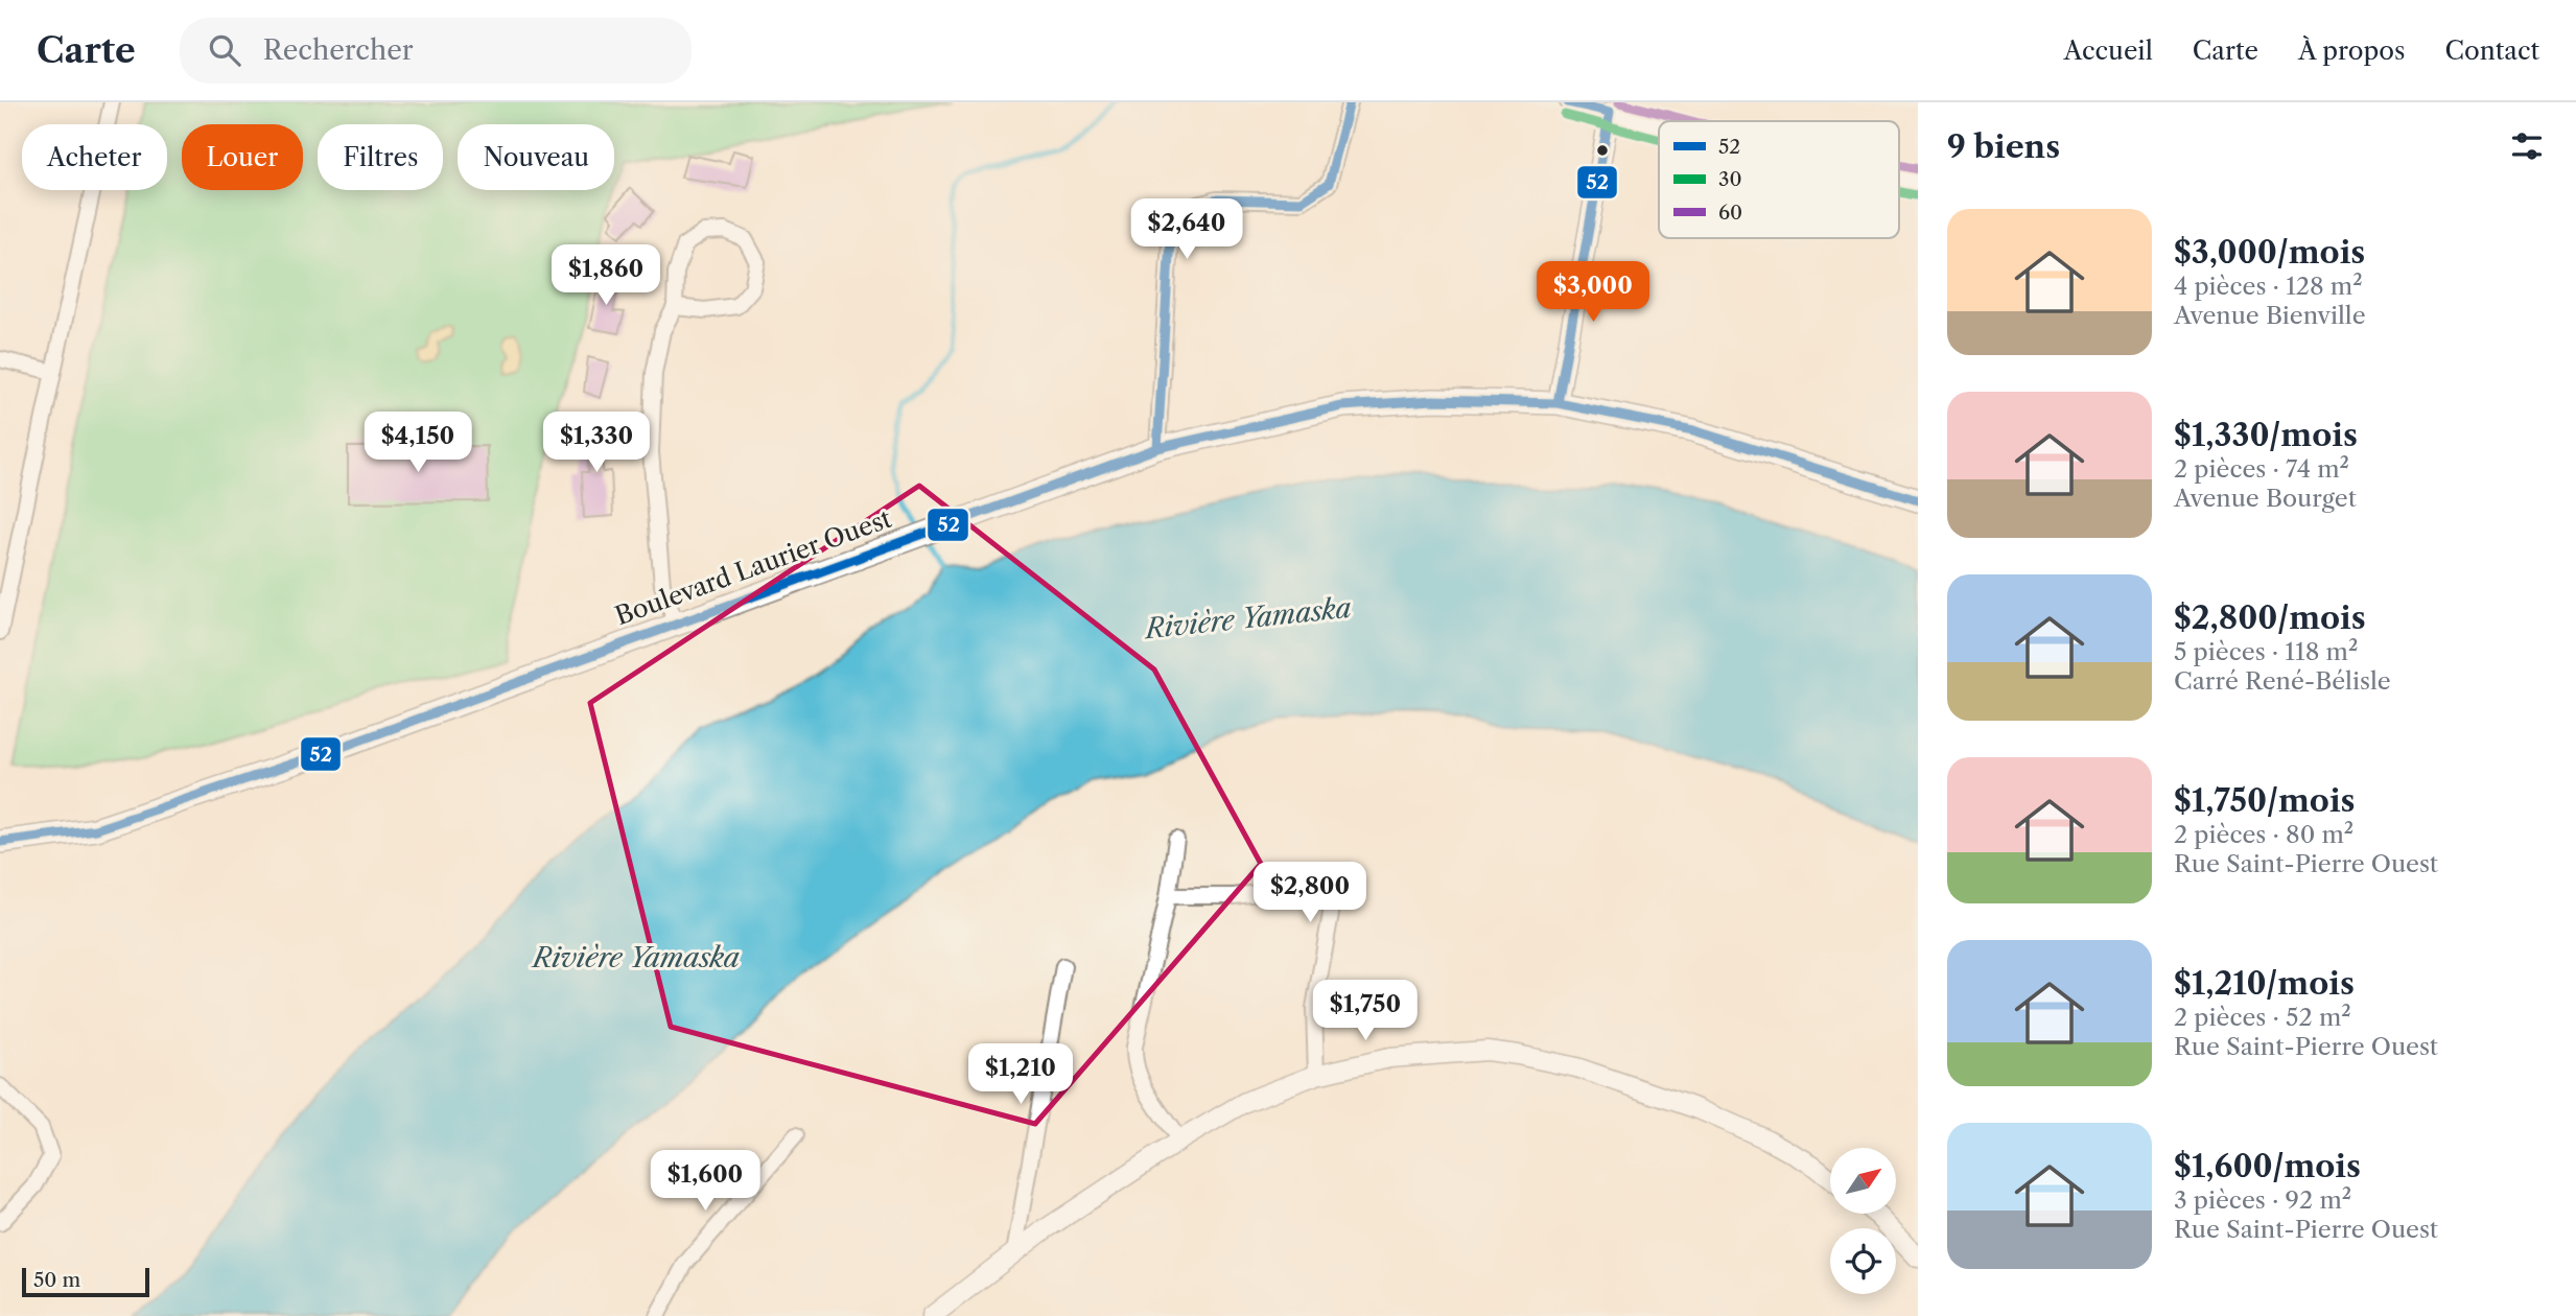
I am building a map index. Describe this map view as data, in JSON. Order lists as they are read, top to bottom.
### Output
{
  "streets": {
    "main road": ["Boulevard Laurier Ouest"]
  },
  "water": ["Rivière Yamaska"],
  "lines": ["transit line 52", "transit line 60", "transit line 30"],
  "legend": ["52", "30", "60"],
  "scale_bar": "50 m",
  "north": "top right",
  "page": {
    "header": "Carte",
    "search": "Rechercher",
    "nav": [
      "Accueil",
      "Carte",
      "À propos",
      "Contact"
    ],
    "heading": "9 biens",
    "chip": [
      "Acheter",
      "Louer",
      "Filtres",
      "Nouveau"
    ],
    "list": [
      {
        "name": "$3,000/mois",
        "note": "4 pièces · 128 m² · Avenue Bienville"
      },
      {
        "name": "$1,330/mois",
        "note": "2 pièces · 74 m² · Avenue Bourget"
      },
      {
        "name": "$2,800/mois",
        "note": "5 pièces · 118 m² · Carré René-Bélisle"
      },
      {
        "name": "$1,750/mois",
        "note": "2 pièces · 80 m² · Rue Saint-Pierre Ouest"
      },
      {
        "name": "$1,210/mois",
        "note": "2 pièces · 52 m² · Rue Saint-Pierre Ouest"
      },
      {
        "name": "$1,600/mois",
        "note": "3 pièces · 92 m² · Rue Saint-Pierre Ouest"
      }
    ],
    "price": [
      "$2,640",
      "$1,860",
      "$3,000",
      "$4,150",
      "$1,330",
      "$2,800",
      "$1,750",
      "$1,210",
      "$1,600"
    ],
    "scale": "50 m"
  }
}
